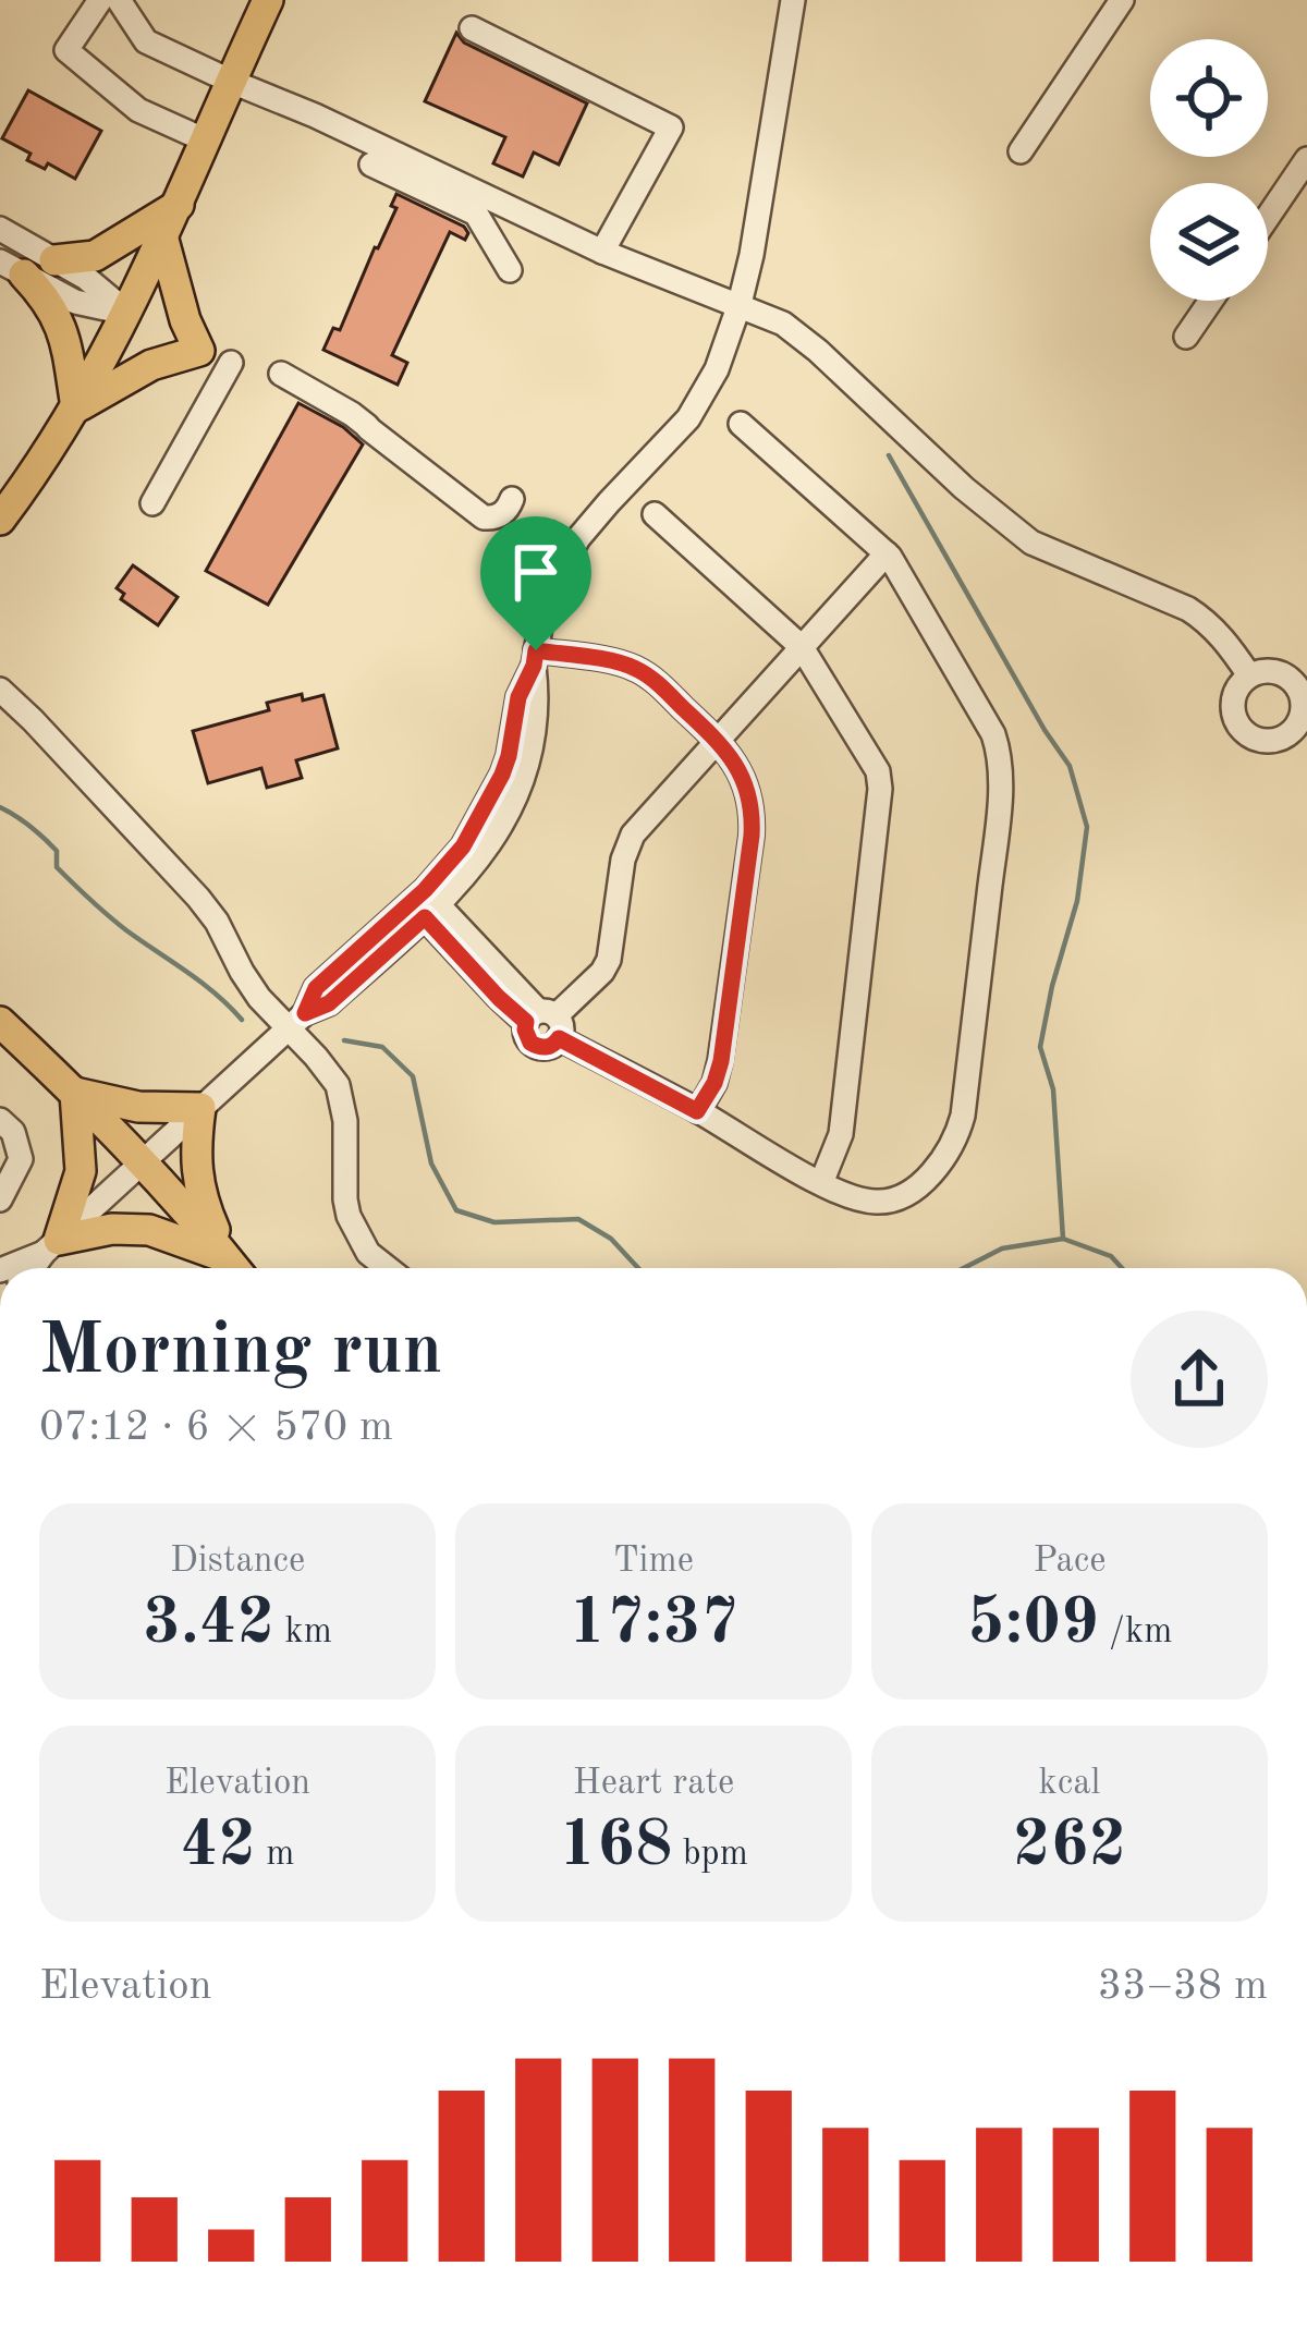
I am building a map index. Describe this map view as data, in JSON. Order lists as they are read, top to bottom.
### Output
{
  "page": {
    "heading": ["Morning run", "07:12 · 6 × 570 m"],
    "stats": [
      ["Distance", "3.42 km"],
      ["Time", "17:37"],
      ["Pace", "5:09 /km"],
      ["Elevation", "42 m"],
      ["Heart rate", "168 bpm"],
      ["kcal", "262"]
    ],
    "chart": ["Elevation", "33–38 m"]
  }
}
